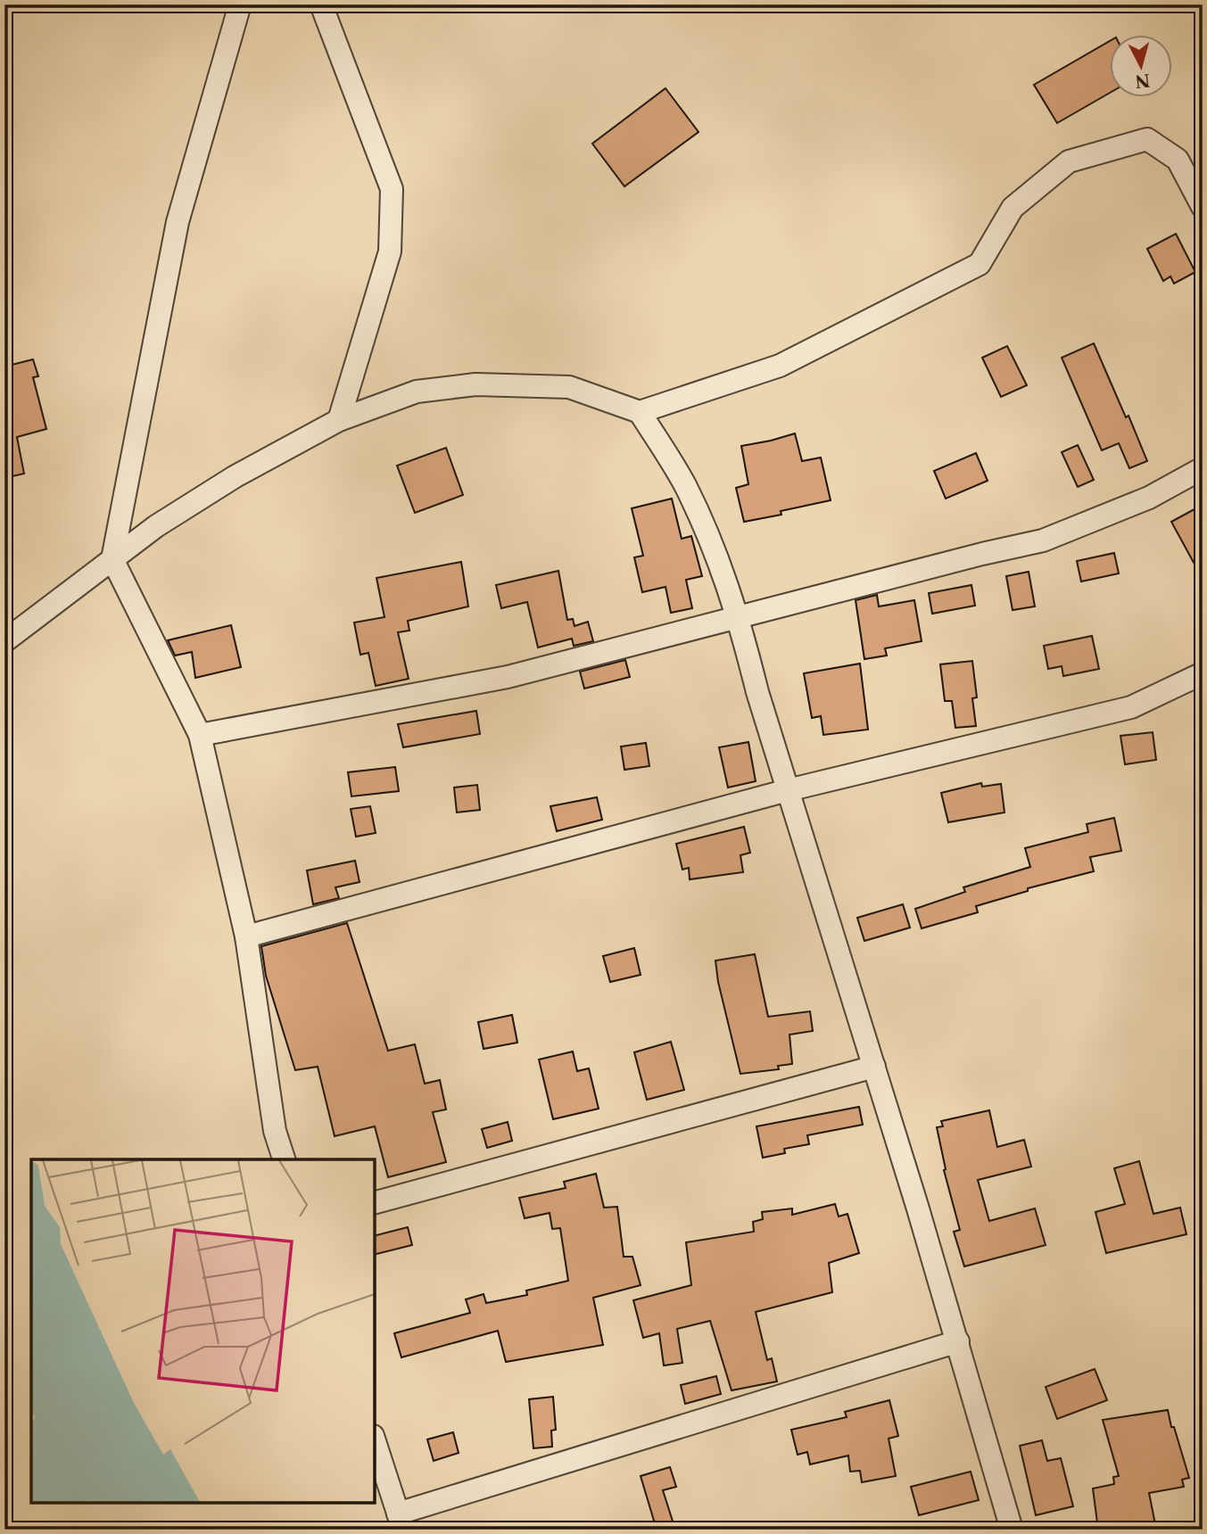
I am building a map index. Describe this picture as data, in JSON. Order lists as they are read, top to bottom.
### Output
{
  "north": "bottom"
}
